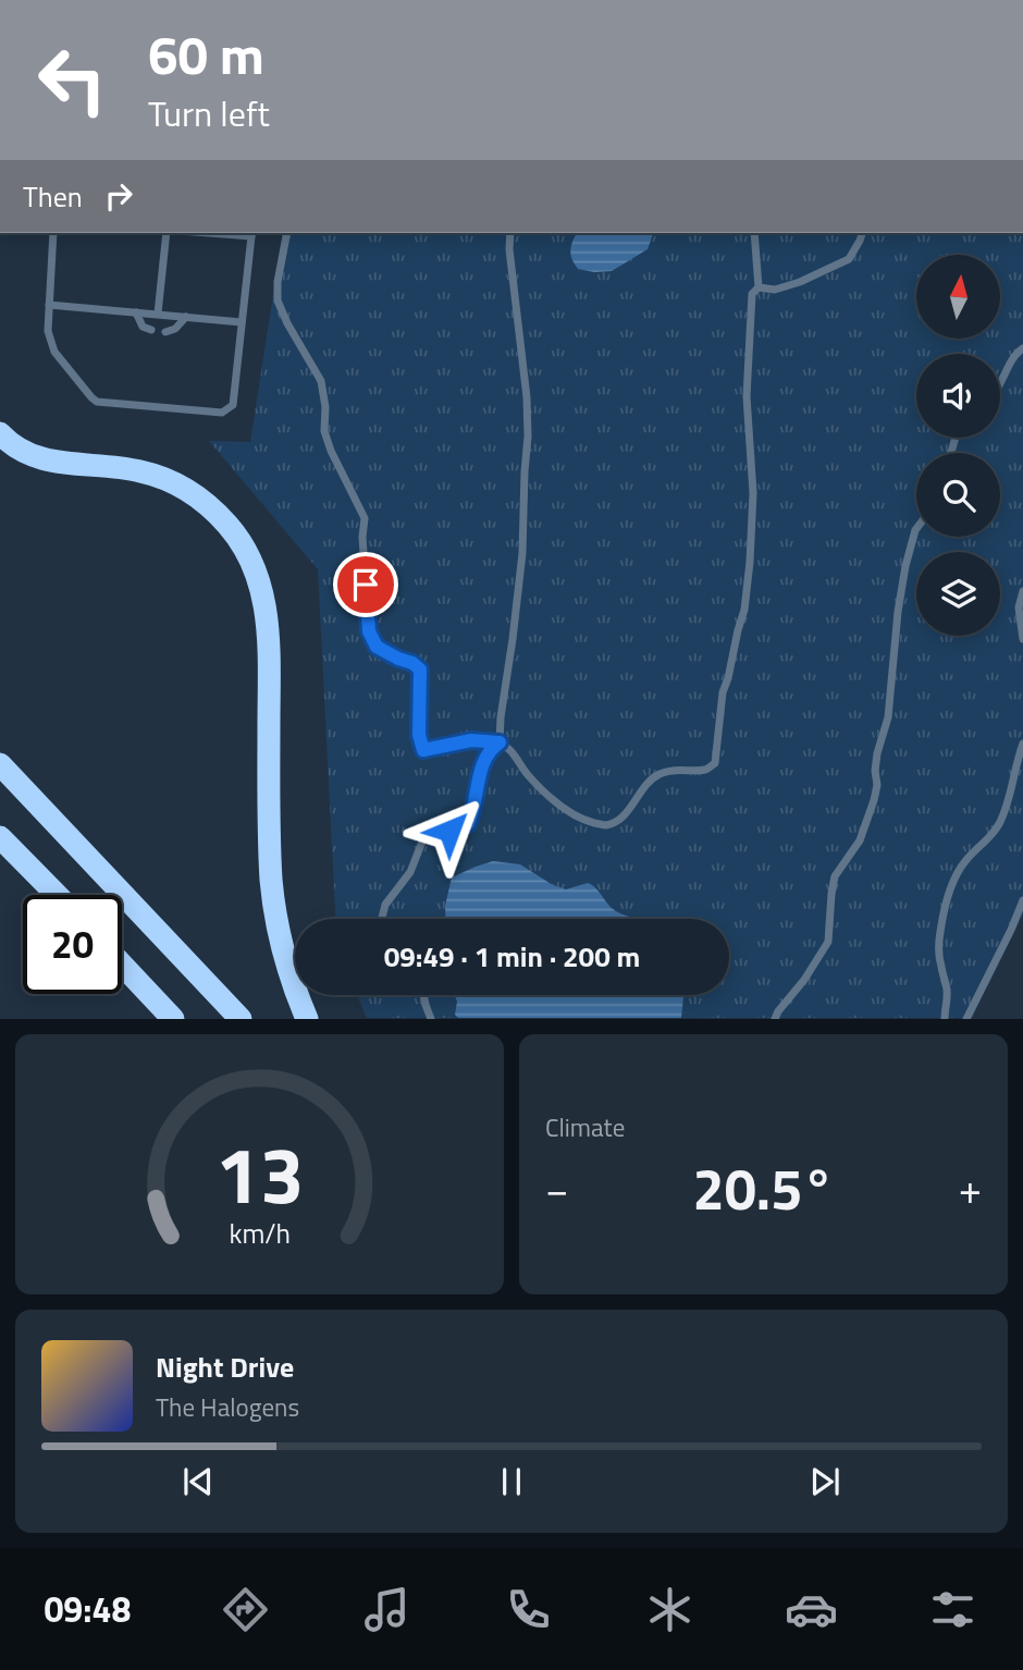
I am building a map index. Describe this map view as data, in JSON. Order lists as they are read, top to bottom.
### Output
{
  "north": "top",
  "page": {
    "turn": ["60 m", "Turn left"],
    "then": "Then",
    "limit": "20",
    "trip": "09:49 · 1 min · 200 m",
    "tile": "Climate",
    "heat": ["−", "20.5°", "+"],
    "song": ["Night Drive", "The Halogens"],
    "tabs": "09:48",
    "gauge": ["13", "km/h"]
  }
}
